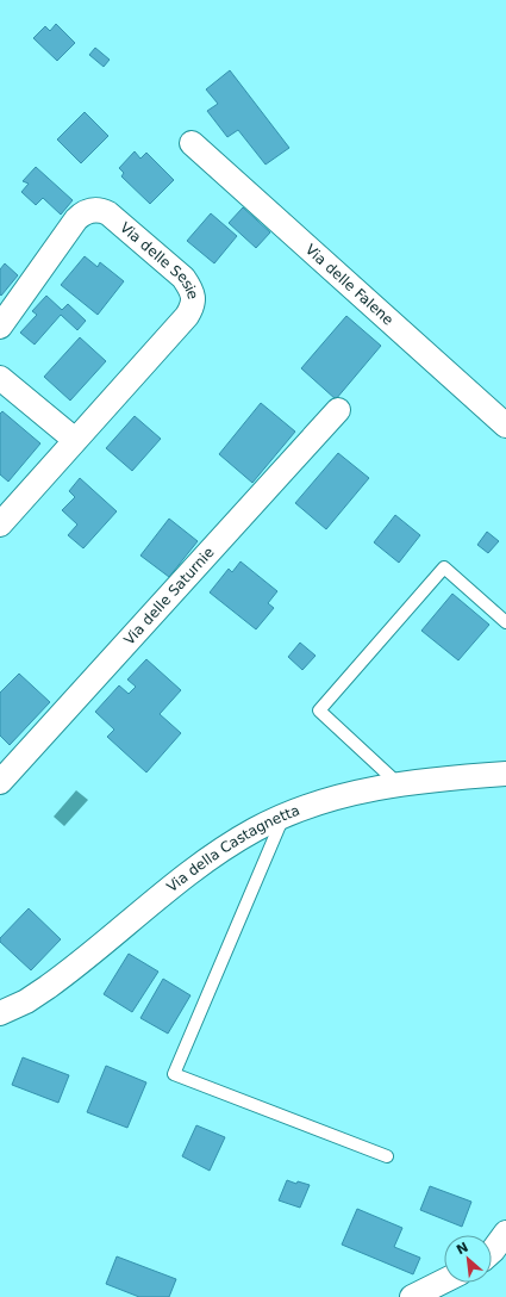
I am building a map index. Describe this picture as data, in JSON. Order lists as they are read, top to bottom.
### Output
{
  "streets": {
    "street": [
      "Via delle Sesie",
      "Via delle Falene",
      "Via delle Saturnie",
      "Via della Castagnetta"
    ]
  },
  "north": "top left"
}
